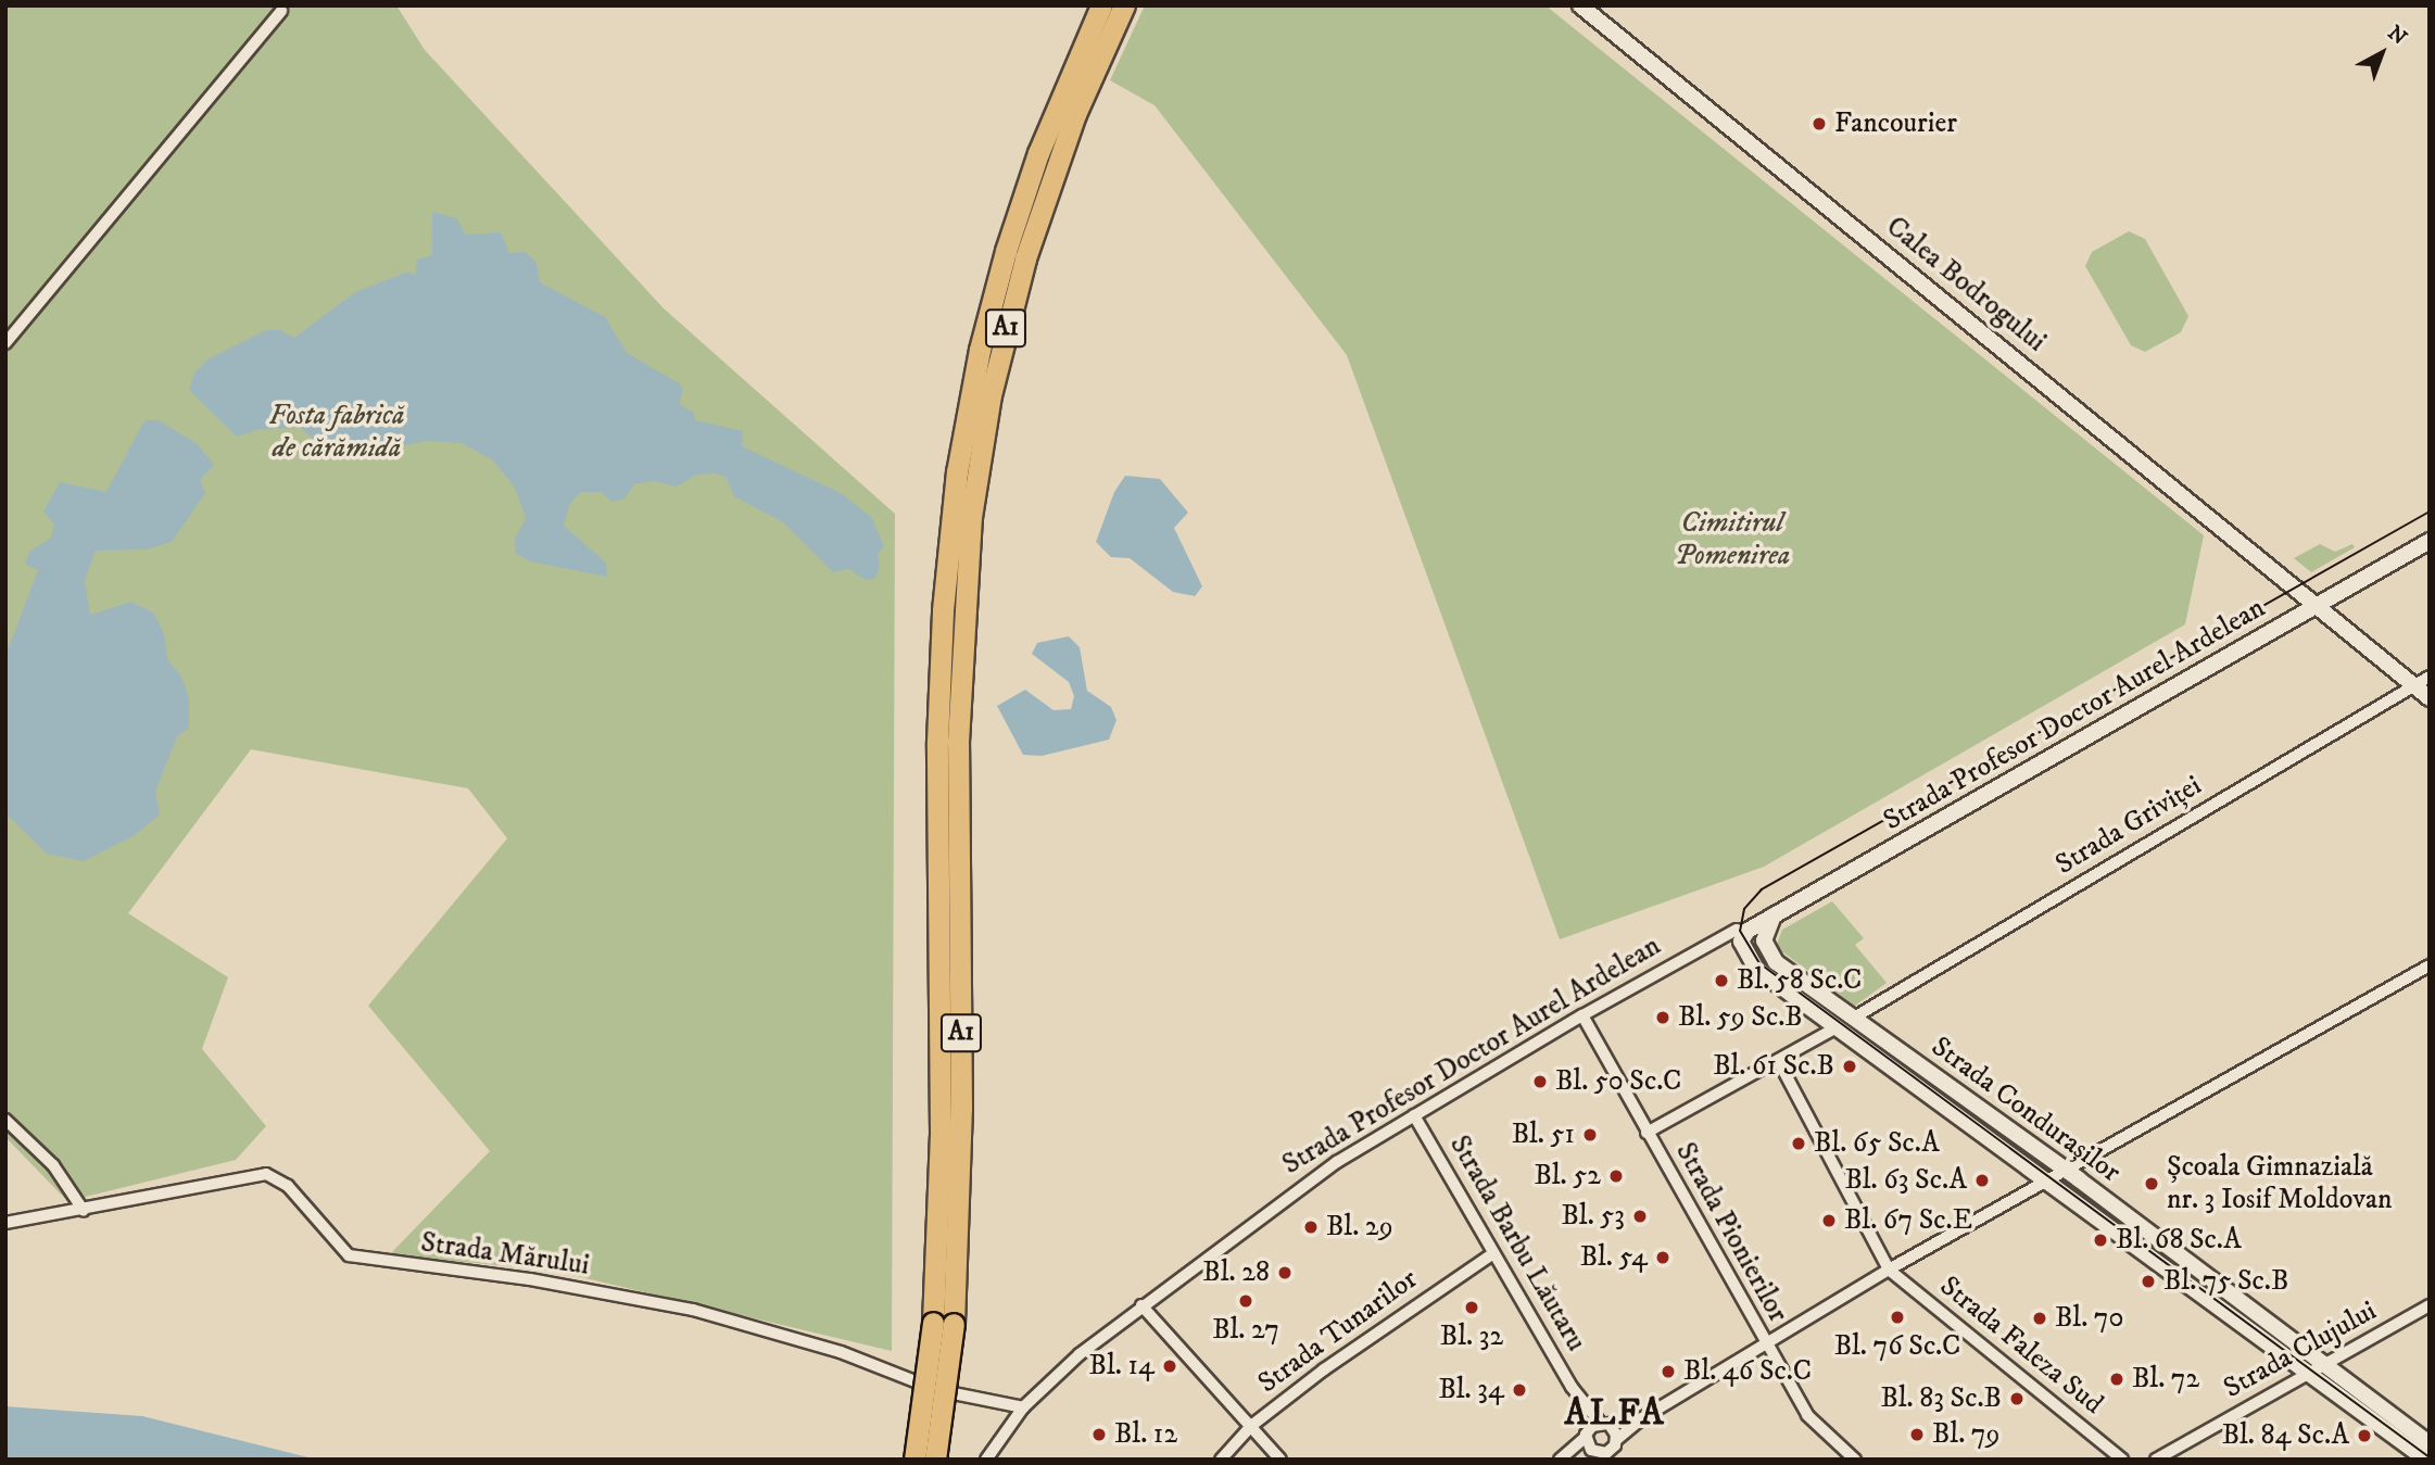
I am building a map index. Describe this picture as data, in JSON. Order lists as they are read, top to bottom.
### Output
{
  "streets": {
    "highway": ["A1"],
    "main road": ["Calea Bodrogului", "Strada Profesor Doctor Aurel Ardelean", "Strada Condurașilor"],
    "street": [
      "Strada Griviței",
      "Strada Pionierilor",
      "Strada Barbu Lăutaru",
      "Strada Mărului",
      "Strada Tunarilor",
      "Strada Faleza Sud",
      "Strada Clujului"
    ]
  },
  "crossings": [
    ["Calea Bodrogului", "Strada Profesor Doctor Aurel Ardelean"],
    ["Calea Bodrogului", "Strada Griviței"],
    ["Strada Profesor Doctor Aurel Ardelean", "Strada Condurașilor"],
    ["Strada Profesor Doctor Aurel Ardelean", "Strada Pionierilor"],
    ["Strada Profesor Doctor Aurel Ardelean", "Strada Barbu Lăutaru"],
    ["Strada Profesor Doctor Aurel Ardelean", "Strada Mărului"],
    ["Strada Griviței", "Strada Condurașilor"],
    ["Strada Condurașilor", "Strada Clujului"],
    ["Strada Barbu Lăutaru", "Strada Tunarilor"]
  ],
  "districts": ["ALFA"],
  "parks": ["Fosta fabrică de cărămidă", "Cimitirul Pomenirea"],
  "places": [
    "Fancourier",
    "Bl. 58 Sc.C",
    "Bl. 59 Sc.B",
    "Bl. 61 Sc.B",
    "Bl. 50 Sc.C",
    "Bl. 51",
    "Bl. 65 Sc.A",
    "Bl. 52",
    "Bl. 63 Sc.A",
    "Școala Gimnazială nr. 3 Iosif Moldovan",
    "Bl. 53",
    "Bl. 67 Sc.E",
    "Bl. 29",
    "Bl. 68 Sc.A",
    "Bl. 54",
    "Bl. 28",
    "Bl. 75 Sc.B",
    "Bl. 27",
    "Bl. 32",
    "Bl. 76 Sc.C",
    "Bl. 70",
    "Bl. 14",
    "Bl. 46 Sc.C",
    "Bl. 72",
    "Bl. 34",
    "Bl. 83 Sc.B",
    "Bl. 12",
    "Bl. 79",
    "Bl. 84 Sc.A"
  ],
  "north": "top right"
}
